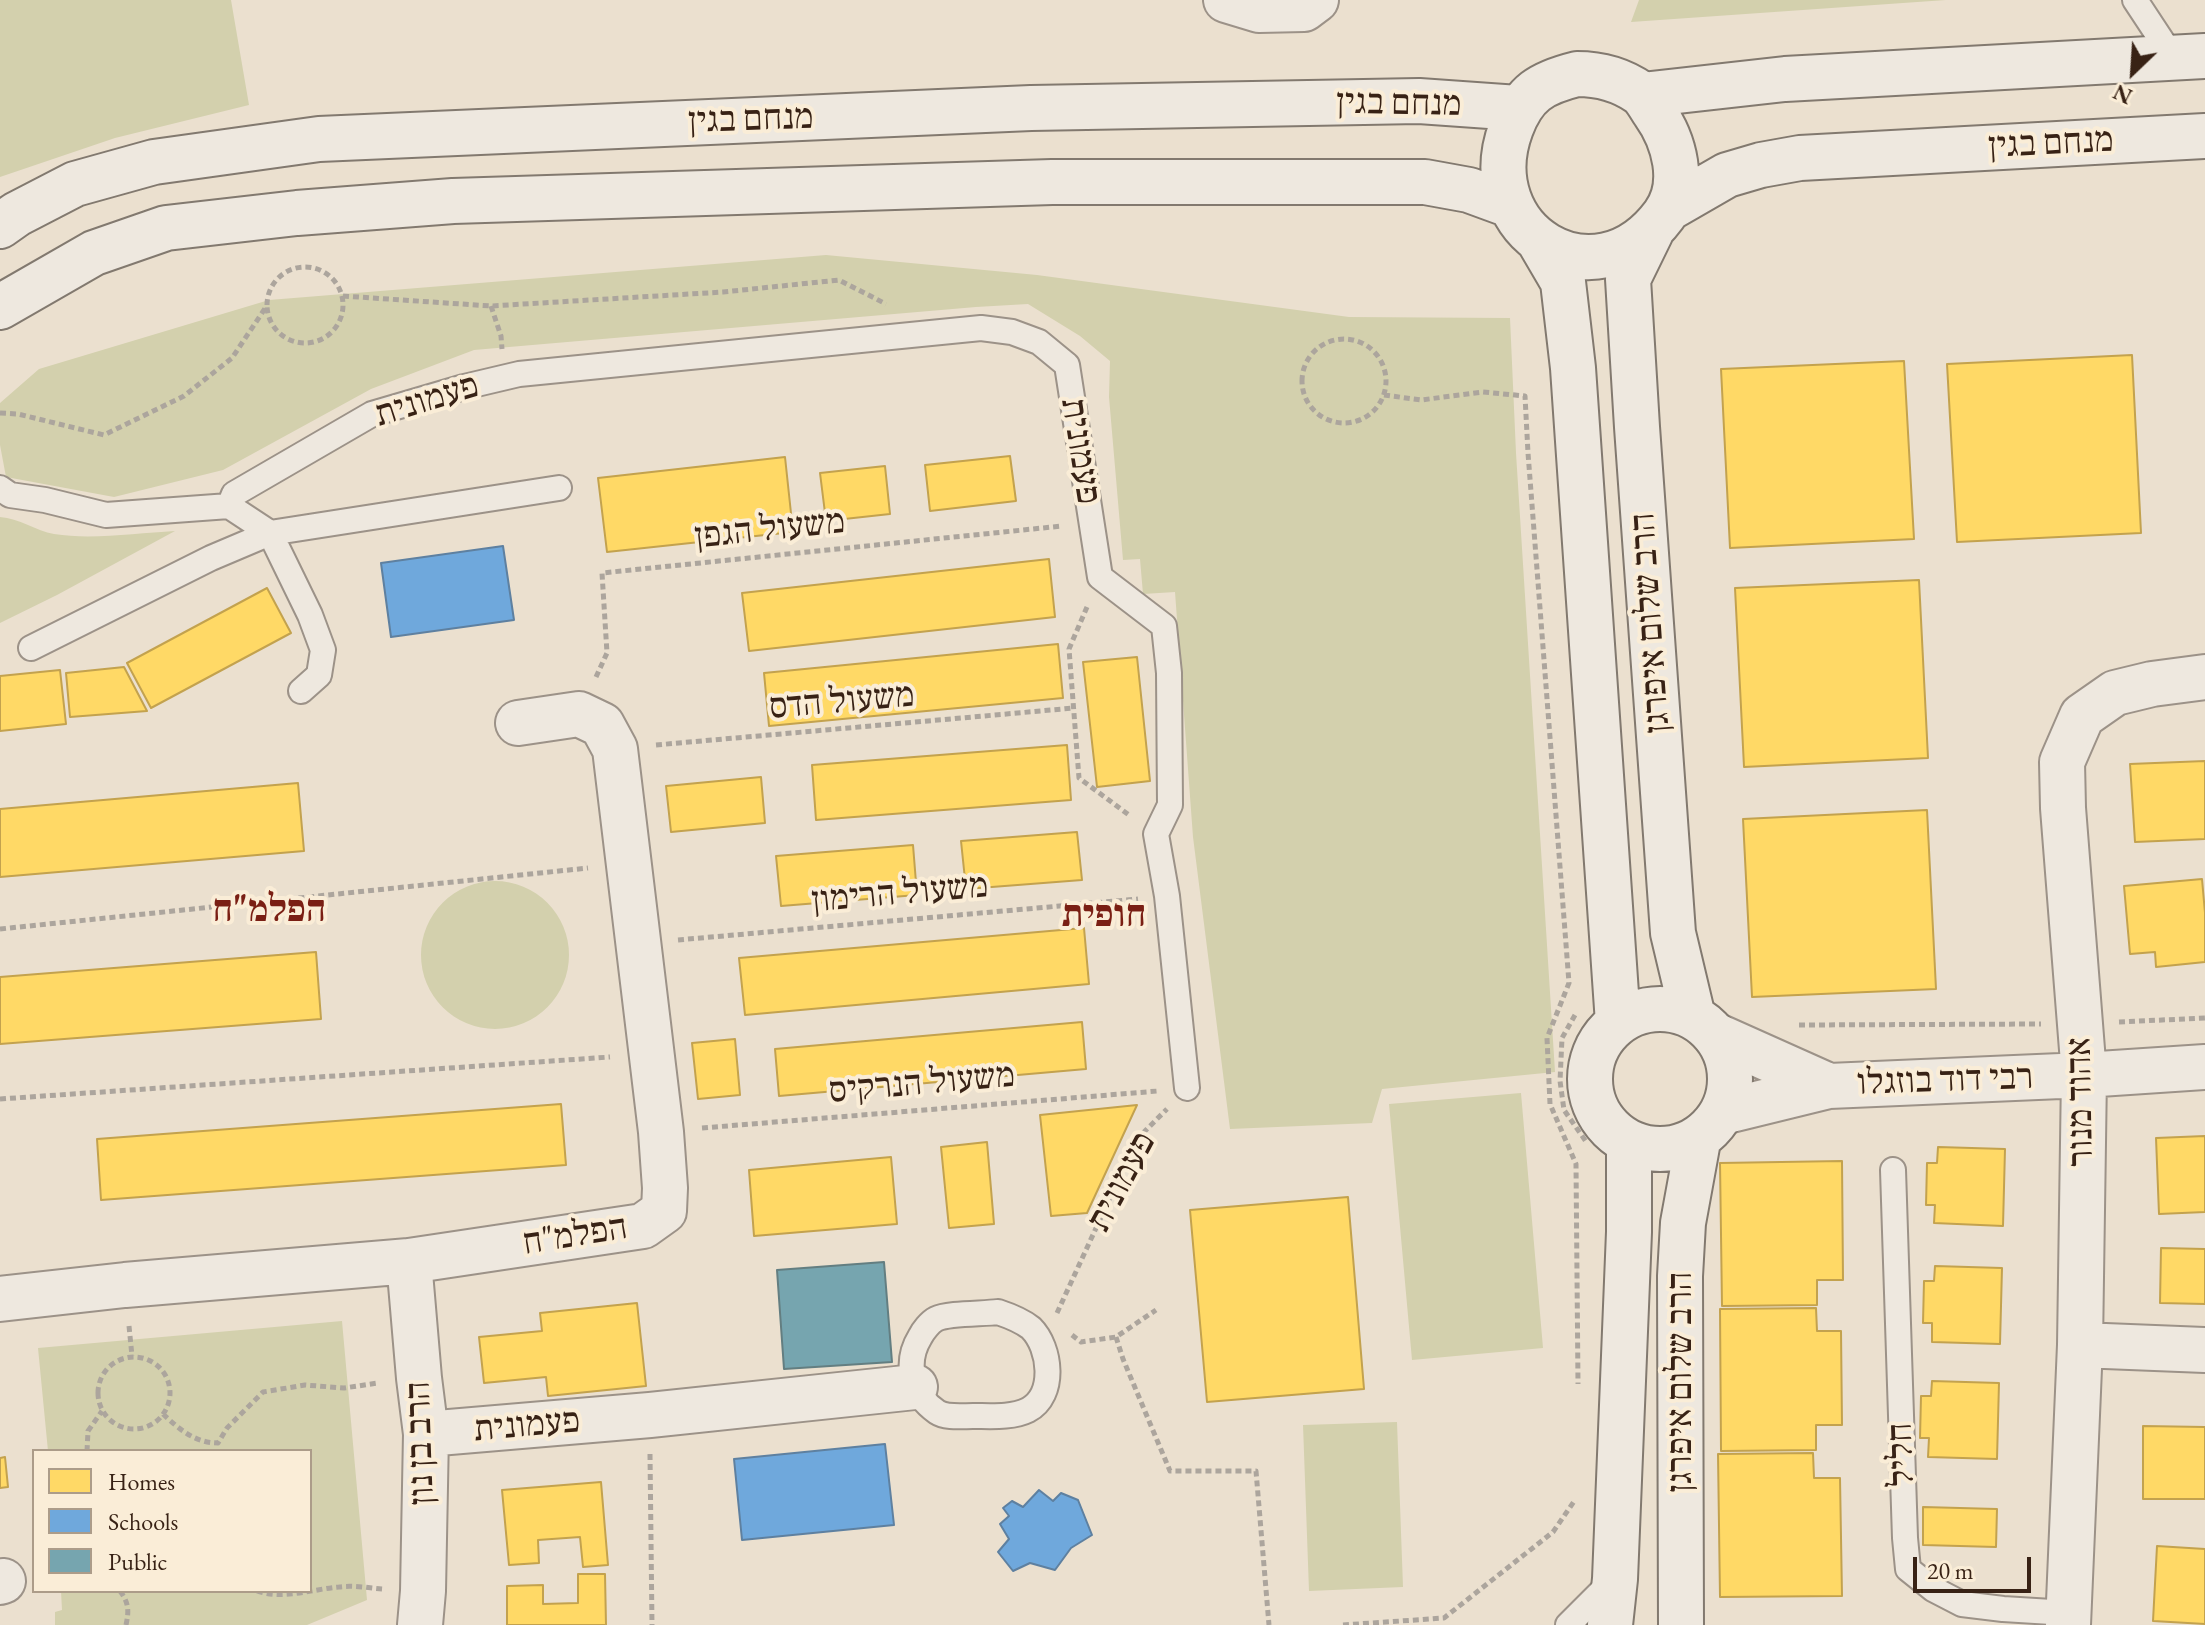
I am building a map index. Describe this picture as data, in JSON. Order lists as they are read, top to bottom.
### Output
{
  "streets": {
    "main road": [
      "מנחם בגין",
      "פעמונית",
      "הרב שלום איפרגן",
      "רבי דוד בוזגלו",
      "אהוד מנור",
      "הפלמ\"ח",
      "הרב בן נון"
    ],
    "lane": ["חליל"],
    "path": [
      "משעול הגפן",
      "משעול הדס",
      "משעול הרימון",
      "משעול הנרקיס"
    ]
  },
  "crossings": [
    ["מנחם בגין", "הרב שלום איפרגן"],
    ["פעמונית", "משעול הגפן"],
    ["פעמונית", "משעול הנרקיס"],
    ["פעמונית", "הרב בן נון"],
    ["הרב שלום איפרגן", "רבי דוד בוזגלו"],
    ["משעול הדס", "הפלמ\"ח"],
    ["משעול הרימון", "הפלמ\"ח"],
    ["רבי דוד בוזגלו", "אהוד מנור"],
    ["משעול הנרקיס", "הפלמ\"ח"],
    ["אהוד מנור", "חליל"],
    ["הפלמ\"ח", "הרב בן נון"]
  ],
  "districts": ["הפלמ\"ח", "חופית"],
  "legend": ["Homes", "Schools", "Public"],
  "scale_bar": "20 m",
  "north": "bottom left"
}
